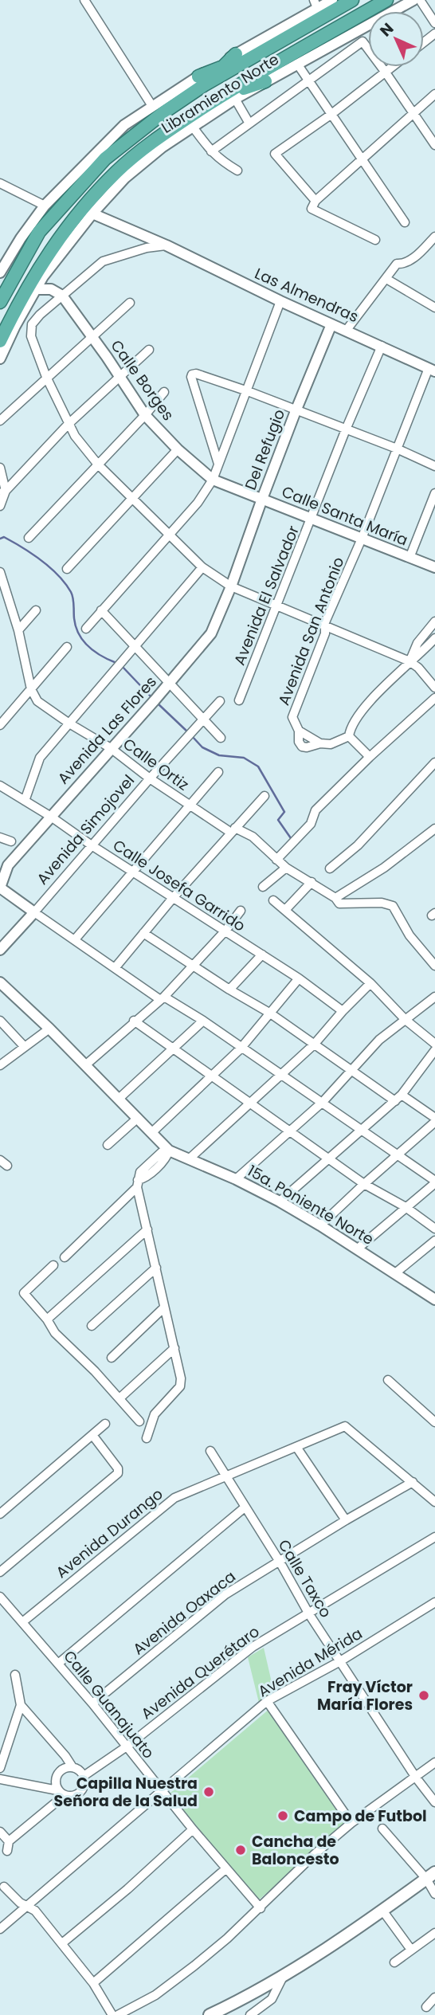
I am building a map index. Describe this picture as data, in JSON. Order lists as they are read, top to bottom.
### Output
{
  "streets": {
    "street": [
      "Libramiento Norte",
      "Las Almendras",
      "Calle Borges",
      "Del Refugio",
      "Calle Santa María",
      "Avenida El Salvador",
      "Avenida San Antonio",
      "Avenida Las Flores",
      "Calle Ortiz",
      "Avenida Simojovel",
      "Calle Josefa Garrido",
      "15a. Poniente Norte",
      "Avenida Durango",
      "Calle Taxco",
      "Avenida Oaxaca",
      "Avenida Mérida",
      "Avenida Querétaro",
      "Calle Guanajuato"
    ]
  },
  "crossings": [
    ["Libramiento Norte", "Las Almendras"],
    ["Libramiento Norte", "Calle Borges"],
    ["Las Almendras", "Del Refugio"],
    ["Las Almendras", "Avenida El Salvador"],
    ["Las Almendras", "Avenida San Antonio"],
    ["Calle Borges", "Calle Santa María"],
    ["Del Refugio", "Calle Santa María"],
    ["Del Refugio", "Avenida Las Flores"],
    ["Calle Santa María", "Avenida El Salvador"],
    ["Calle Santa María", "Avenida San Antonio"],
    ["Avenida Las Flores", "Calle Ortiz"],
    ["Avenida Las Flores", "Calle Josefa Garrido"],
    ["Calle Ortiz", "Avenida Simojovel"],
    ["Avenida Simojovel", "Calle Josefa Garrido"],
    ["Avenida Durango", "Calle Taxco"],
    ["Avenida Durango", "Avenida Oaxaca"],
    ["Avenida Durango", "Calle Guanajuato"],
    ["Calle Taxco", "Avenida Oaxaca"],
    ["Calle Taxco", "Avenida Mérida"],
    ["Calle Taxco", "Avenida Querétaro"],
    ["Avenida Oaxaca", "Calle Guanajuato"],
    ["Avenida Mérida", "Calle Guanajuato"],
    ["Avenida Querétaro", "Calle Guanajuato"]
  ],
  "places": [
    "Fray Víctor María Flores",
    "Capilla Nuestra Señora de la Salud",
    "Campo de Futbol",
    "Cancha de Baloncesto"
  ],
  "north": "top left"
}
